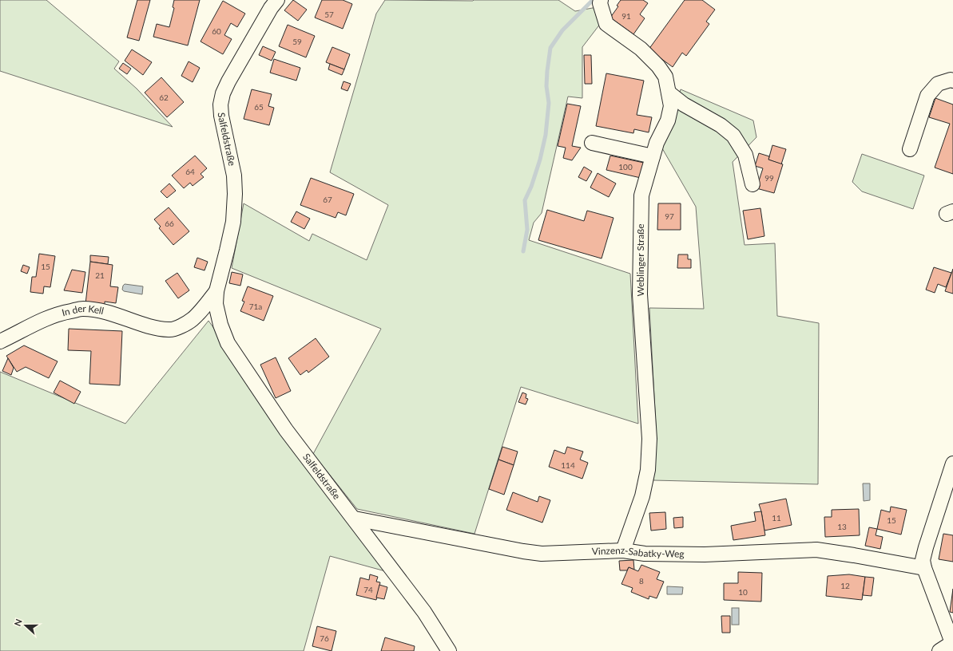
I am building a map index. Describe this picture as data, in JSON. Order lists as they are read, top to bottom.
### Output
{
  "streets": {
    "street": [
      "Salfeldstraße",
      "Weblinger Straße",
      "In der Kell",
      "Vinzenz-Sabatky-Weg"
    ]
  },
  "crossings": [
    ["Salfeldstraße", "In der Kell"],
    ["Salfeldstraße", "Vinzenz-Sabatky-Weg"],
    ["Weblinger Straße", "Vinzenz-Sabatky-Weg"]
  ],
  "house_numbers": [
    "57",
    "91",
    "60",
    "59",
    "62",
    "65",
    "100",
    "64",
    "99",
    "67",
    "97",
    "66",
    "15",
    "21",
    "71a",
    "114",
    "11",
    "15",
    "13",
    "8",
    "12",
    "74",
    "10",
    "76"
  ],
  "north": "left"
}
